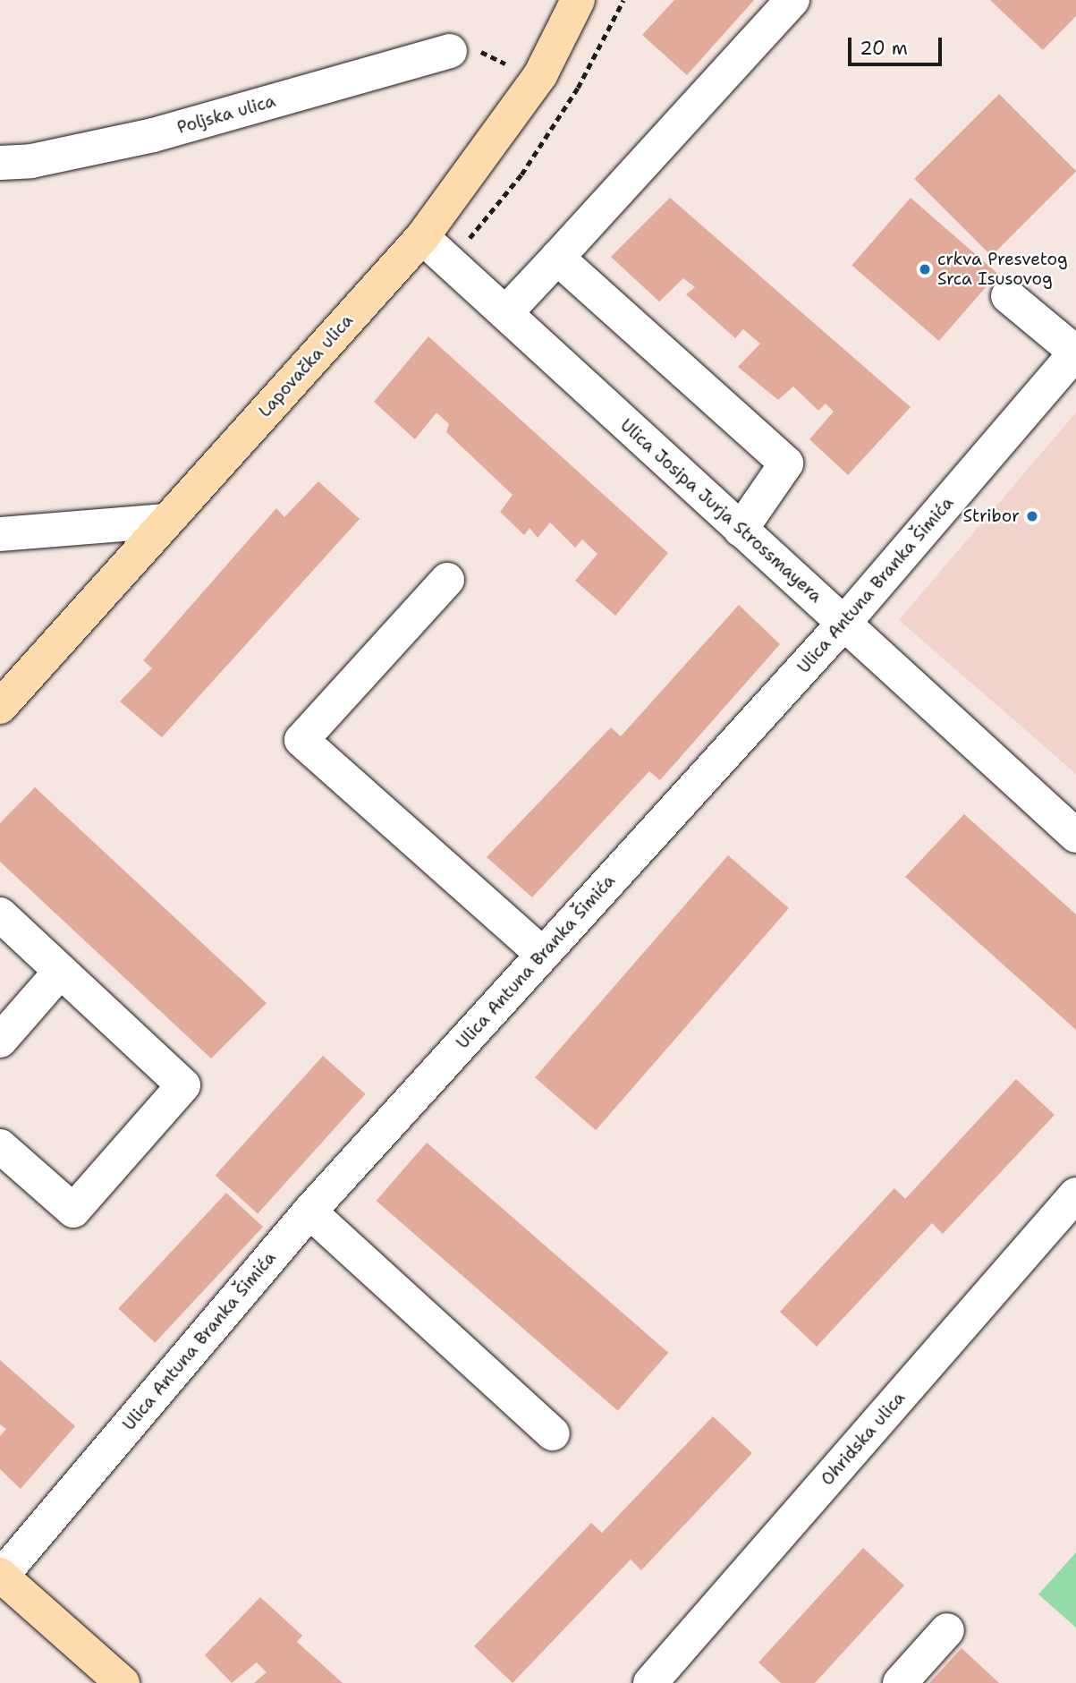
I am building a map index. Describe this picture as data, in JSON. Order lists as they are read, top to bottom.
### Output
{
  "streets": {
    "main road": ["Lapovačka ulica"],
    "street": [
      "Poljska ulica",
      "Ulica Josipa Jurja Strossmayera",
      "Ulica Antuna Branka Šimića",
      "Ohridska ulica"
    ]
  },
  "crossings": [
    ["Lapovačka ulica", "Ulica Josipa Jurja Strossmayera"],
    ["Ulica Josipa Jurja Strossmayera", "Ulica Antuna Branka Šimića"]
  ],
  "places": ["crkva Presvetog Srca Isusovog", "Stribor"],
  "scale_bar": "20 m"
}
